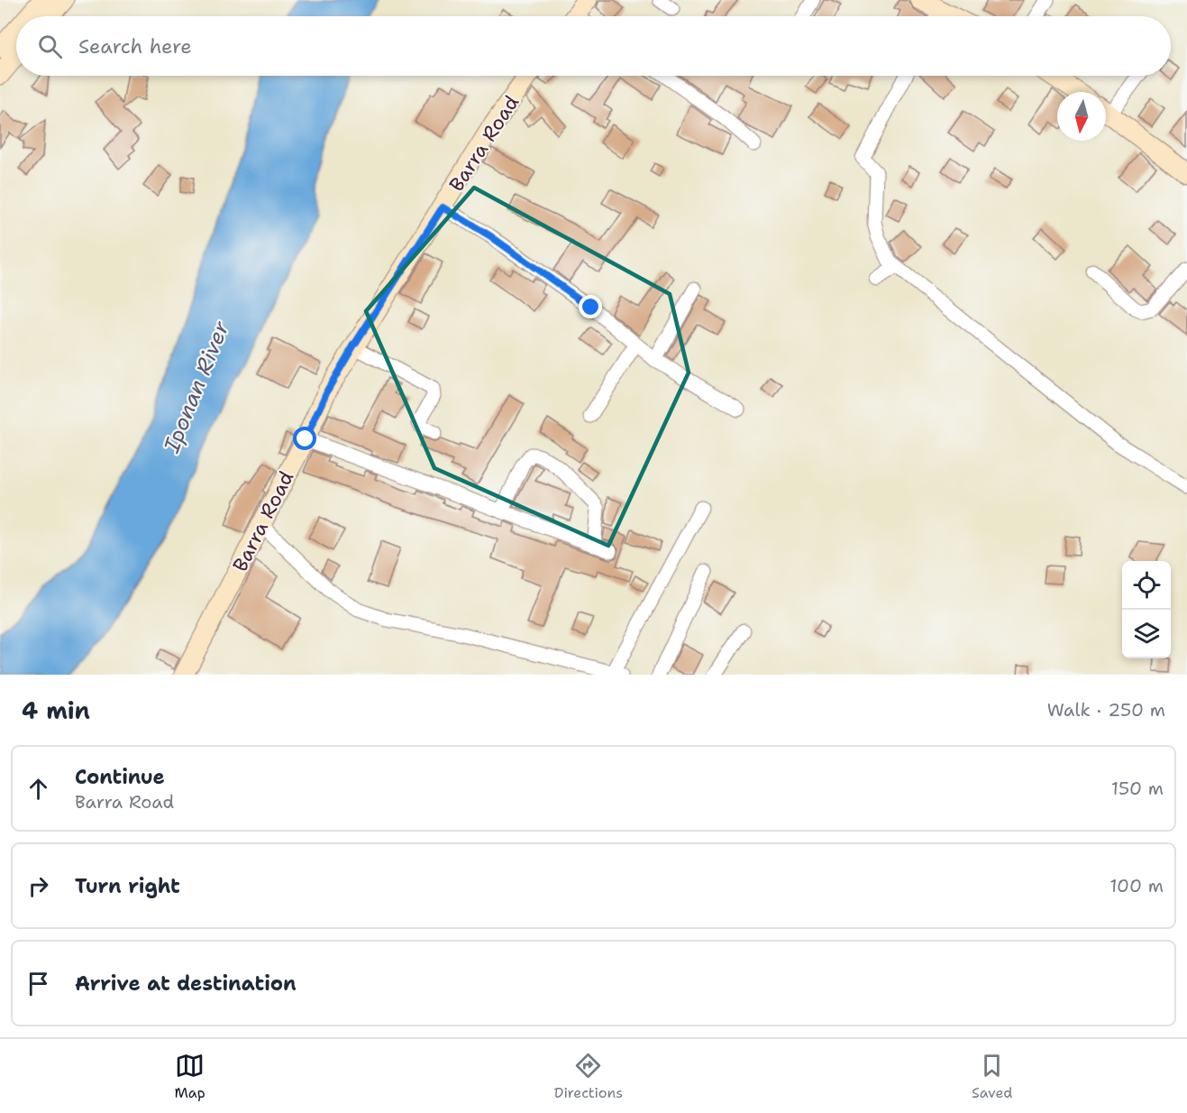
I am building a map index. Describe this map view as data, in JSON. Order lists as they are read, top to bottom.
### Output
{
  "streets": {
    "street": ["Barra Road"]
  },
  "water": ["Iponan River"],
  "north": "bottom",
  "page": {
    "search": "Search here",
    "heading": ["4 min", "Walk · 250 m"],
    "list": [
      ["Continue", "Barra Road", "150 m"],
      ["Turn right", "100 m"],
      "Arrive at destination"
    ],
    "nav": ["Map", "Directions", "Saved"]
  }
}
